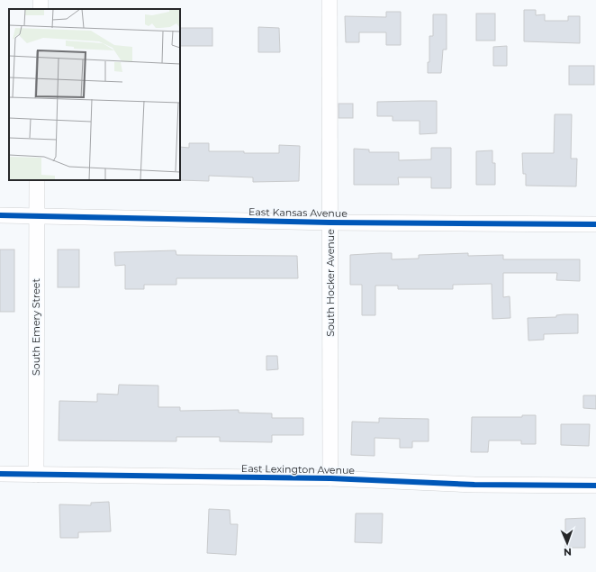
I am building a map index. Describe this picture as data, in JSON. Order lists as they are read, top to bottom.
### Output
{
  "streets": {
    "street": [
      "East Kansas Avenue",
      "South Hocker Avenue",
      "South Emery Street",
      "East Lexington Avenue"
    ]
  },
  "crossings": [
    ["East Kansas Avenue", "South Hocker Avenue"],
    ["East Kansas Avenue", "South Emery Street"],
    ["South Hocker Avenue", "East Lexington Avenue"],
    ["South Emery Street", "East Lexington Avenue"]
  ],
  "north": "bottom"
}
